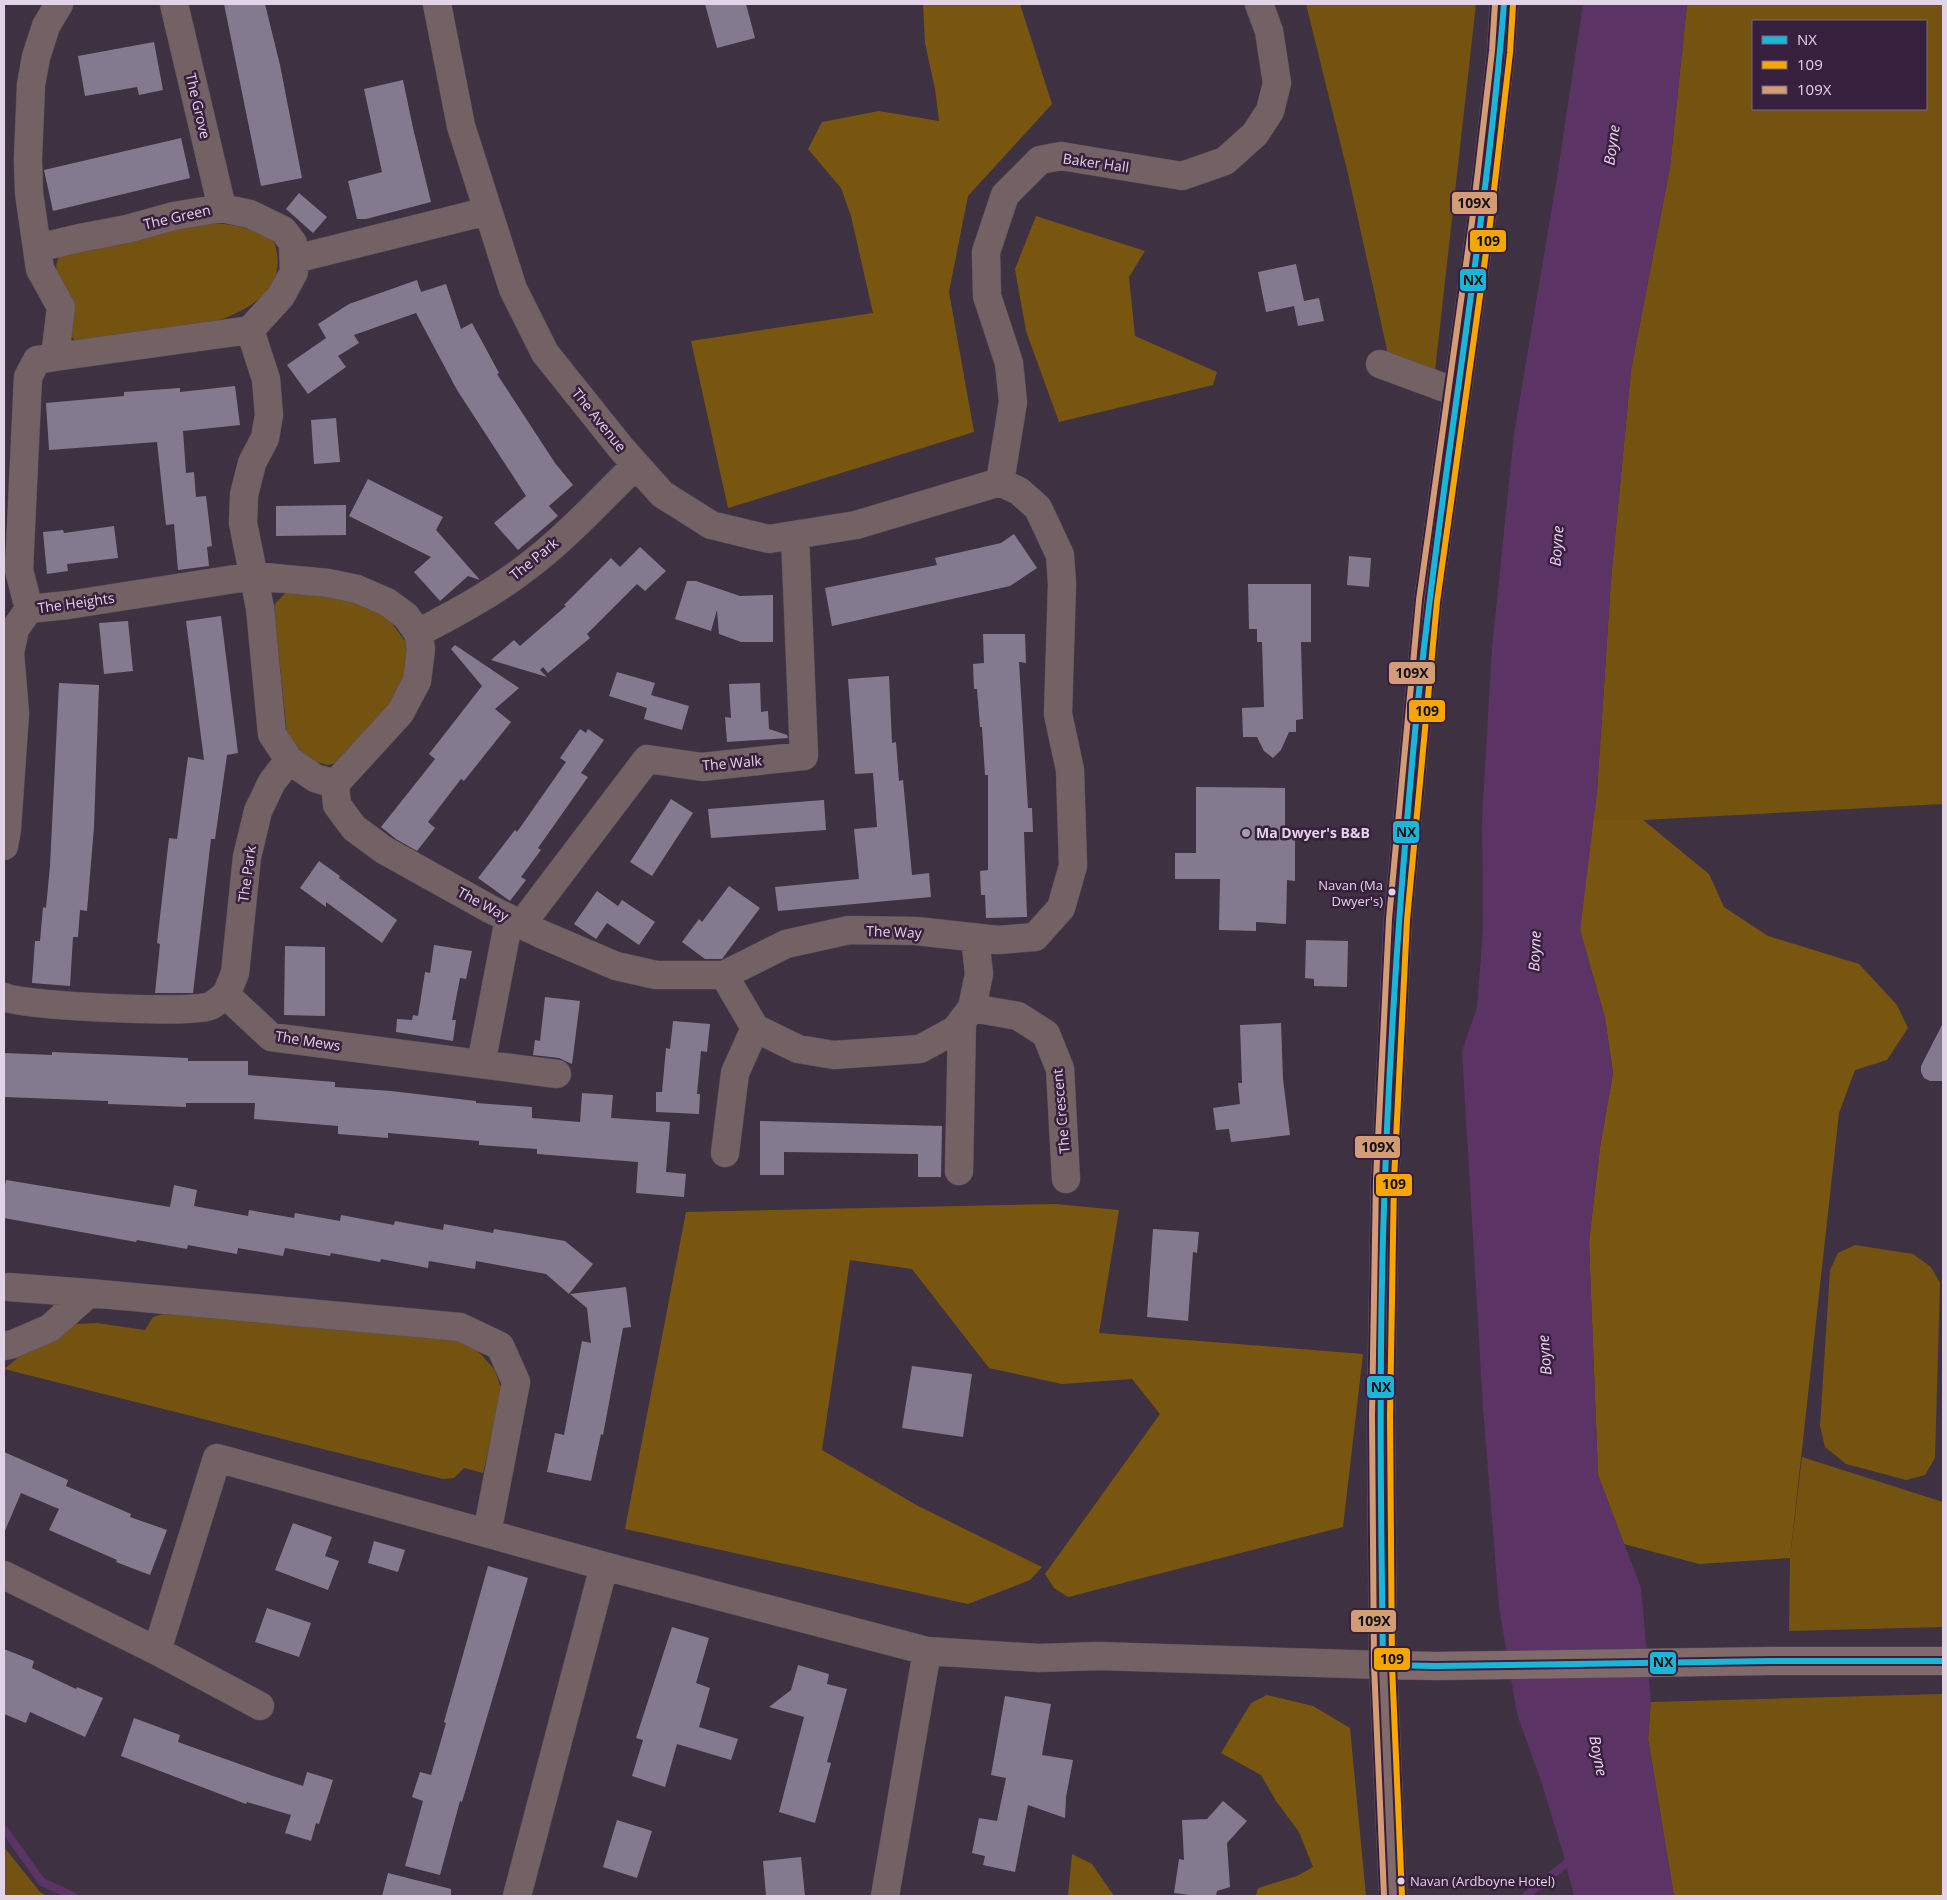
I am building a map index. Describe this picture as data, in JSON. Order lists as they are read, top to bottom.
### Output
{
  "streets": {
    "street": [
      "The Grove",
      "Baker Hall",
      "The Green",
      "The Avenue",
      "The Park",
      "The Heights",
      "The Walk",
      "The Way",
      "The Mews",
      "The Crescent"
    ]
  },
  "crossings": [
    ["The Grove", "The Green"],
    ["Baker Hall", "The Avenue"],
    ["Baker Hall", "The Way"],
    ["The Avenue", "The Park"],
    ["The Avenue", "The Walk"],
    ["The Avenue", "The Way"],
    ["The Park", "The Mews"],
    ["The Walk", "The Way"]
  ],
  "water": ["Boyne"],
  "places": ["Ma Dwyer's B&B", "Navan (Ma Dwyer's)", "Navan (Ardboyne Hotel)"],
  "lines": ["transit line NX", "transit line 109X", "transit line 109"],
  "legend": ["NX", "109", "109X"]
}
